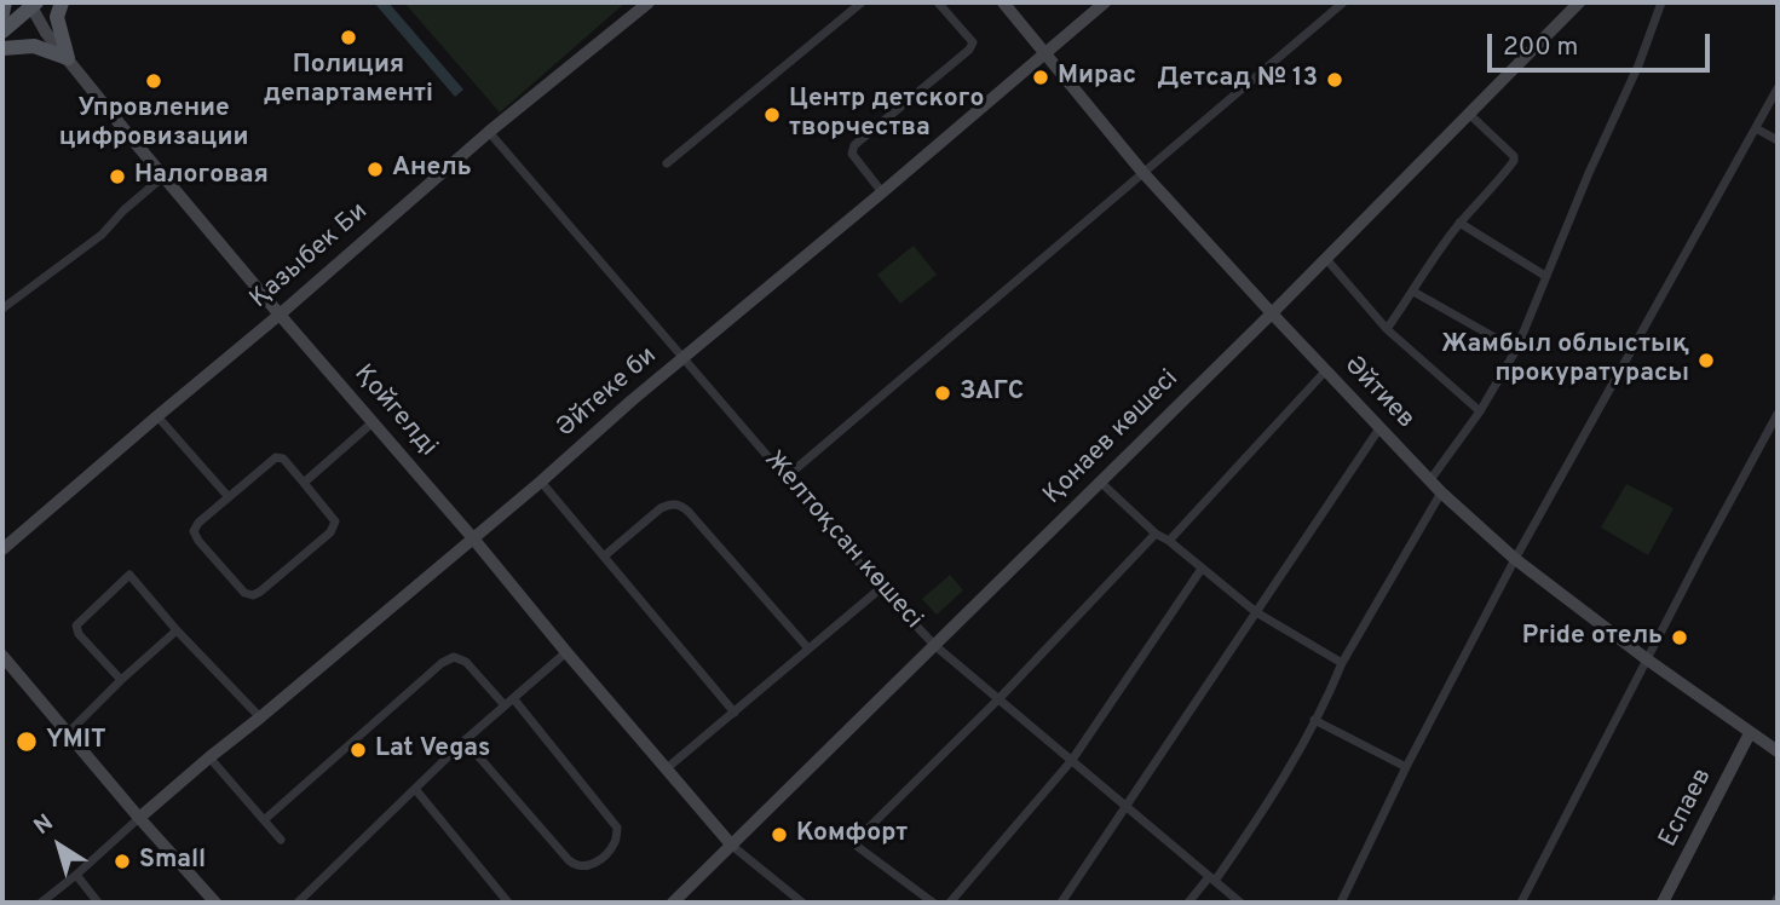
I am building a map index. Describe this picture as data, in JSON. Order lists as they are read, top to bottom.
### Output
{
  "streets": {
    "street": [
      "Қазыбек Би",
      "Әйтеке би",
      "Әйтиев",
      "Қойгелді",
      "Қонаев көшесі",
      "Желтоқсан көшесі",
      "Еспаев"
    ]
  },
  "crossings": [
    ["Қазыбек Би", "Қойгелді"],
    ["Қазыбек Би", "Желтоқсан көшесі"],
    ["Әйтеке би", "Әйтиев"],
    ["Әйтеке би", "Қойгелді"],
    ["Әйтеке би", "Желтоқсан көшесі"],
    ["Әйтиев", "Қонаев көшесі"],
    ["Әйтиев", "Еспаев"],
    ["Қойгелді", "Қонаев көшесі"],
    ["Қонаев көшесі", "Желтоқсан көшесі"]
  ],
  "places": [
    "Полиция департаменті",
    "Мирас",
    "Детсад № 13",
    "Упровление цифровизации",
    "Центр детского творчества",
    "Анель",
    "Налоговая",
    "Жамбыл облыстық прокуратурасы",
    "ЗАГС",
    "Pride отель",
    "YMIT",
    "Lat Vegas",
    "Комфорт",
    "Small"
  ],
  "scale_bar": "200 m",
  "north": "top left"
}
